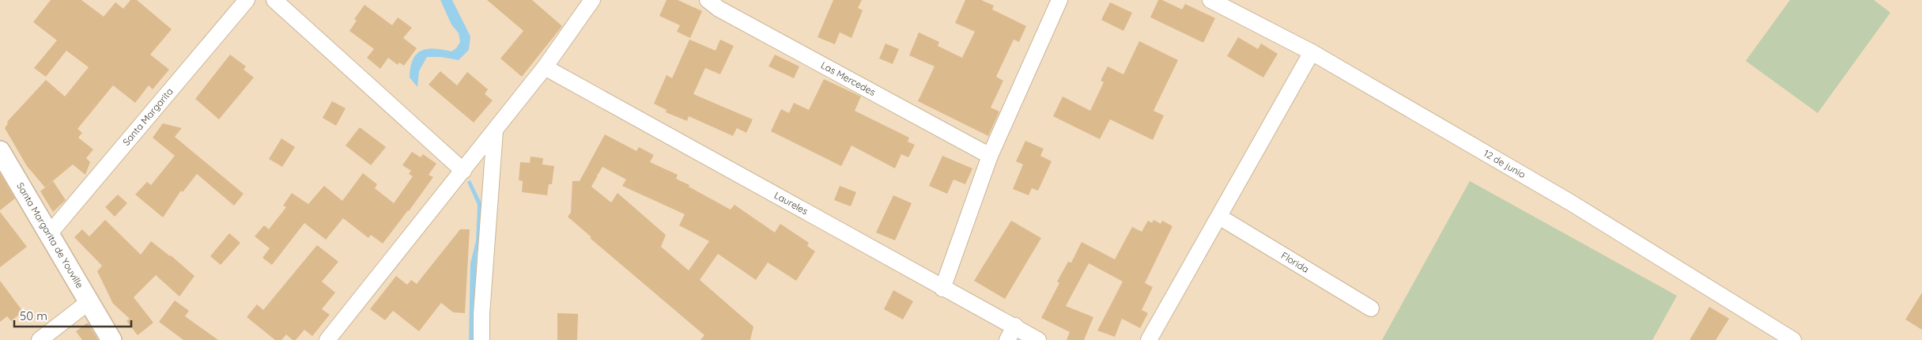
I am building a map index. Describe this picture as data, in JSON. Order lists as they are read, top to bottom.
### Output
{
  "streets": {
    "main road": ["Santa Margarita de Youville"],
    "street": [
      "Las Mercedes",
      "Santa Margarita",
      "12 de junio",
      "Laureles",
      "Florida"
    ]
  },
  "crossings": [
    ["Santa Margarita", "Santa Margarita de Youville"]
  ],
  "scale_bar": "50 m"
}
